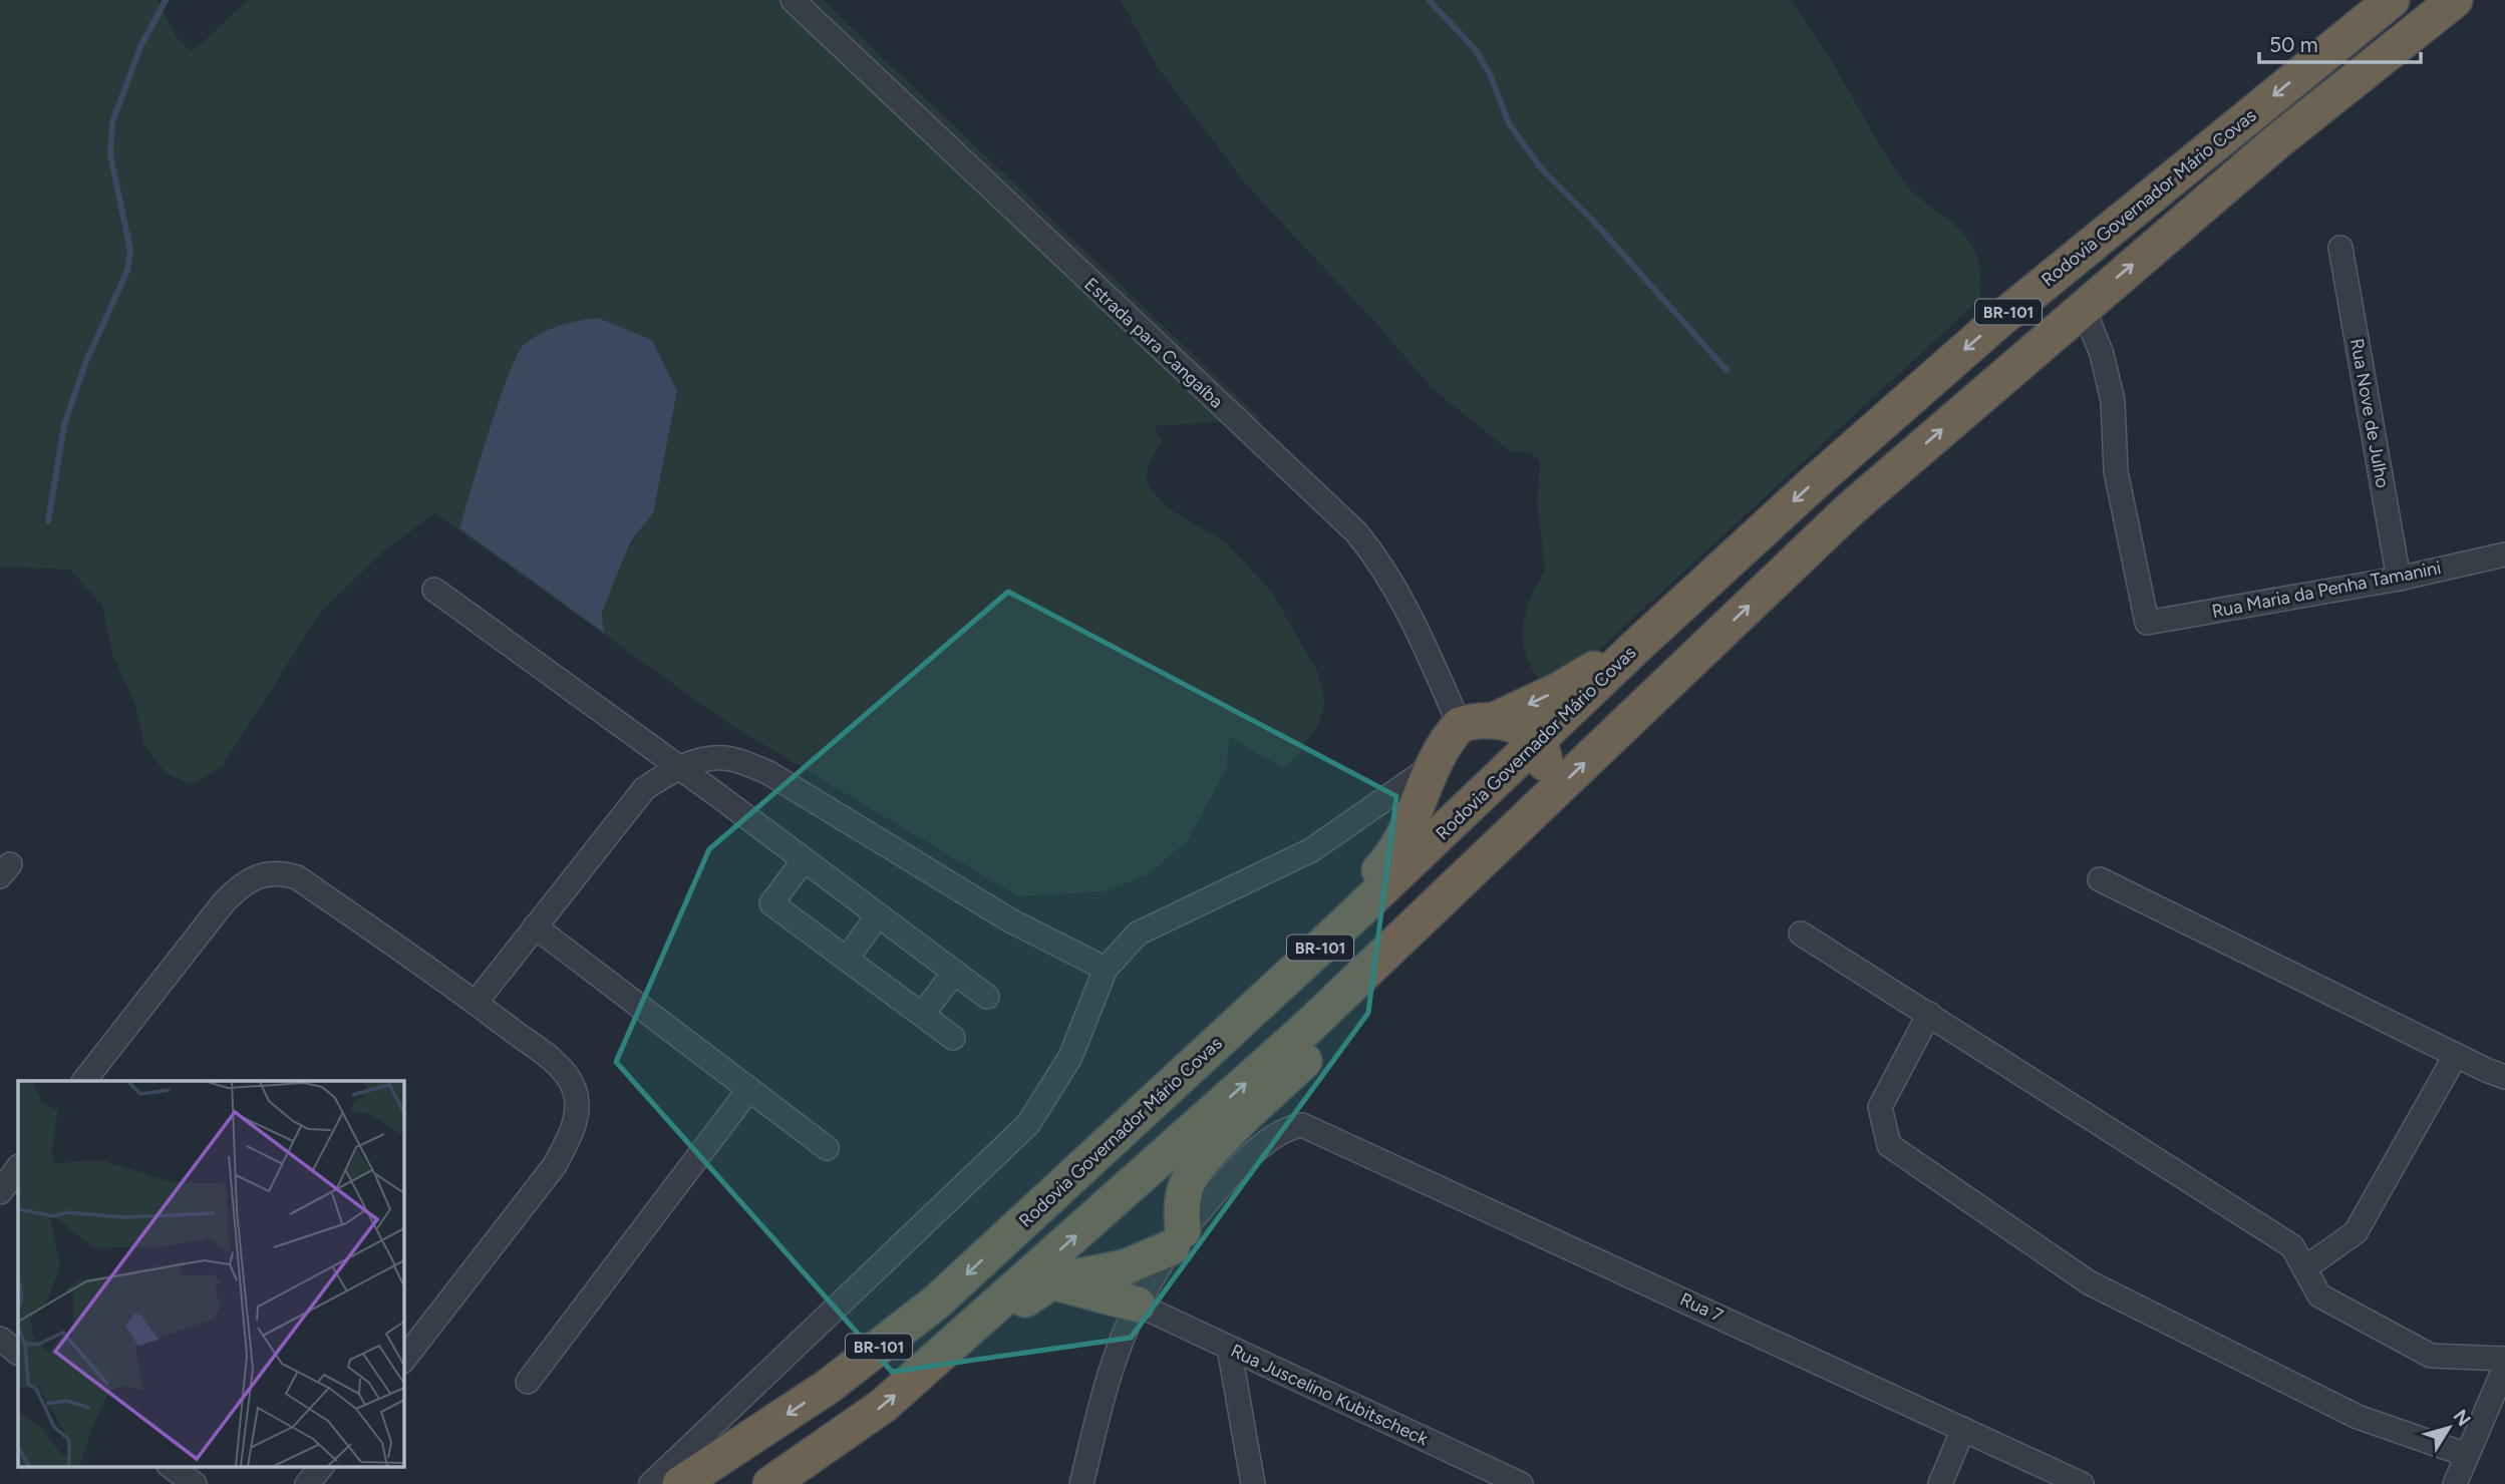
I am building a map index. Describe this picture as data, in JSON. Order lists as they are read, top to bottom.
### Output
{
  "streets": {
    "highway": ["Rodovia Governador Mário Covas", "BR-101"],
    "street": [
      "Estrada para Cangaíba",
      "Rua Nove de Julho",
      "Rua Maria da Penha Tamanini",
      "Rua 7",
      "Rua Juscelino Kubitscheck"
    ]
  },
  "crossings": [
    ["BR-101", "Rua Maria da Penha Tamanini"],
    ["Rua Nove de Julho", "Rua Maria da Penha Tamanini"],
    ["Rua 7", "Rua Juscelino Kubitscheck"]
  ],
  "scale_bar": "50 m",
  "north": "top right"
}
